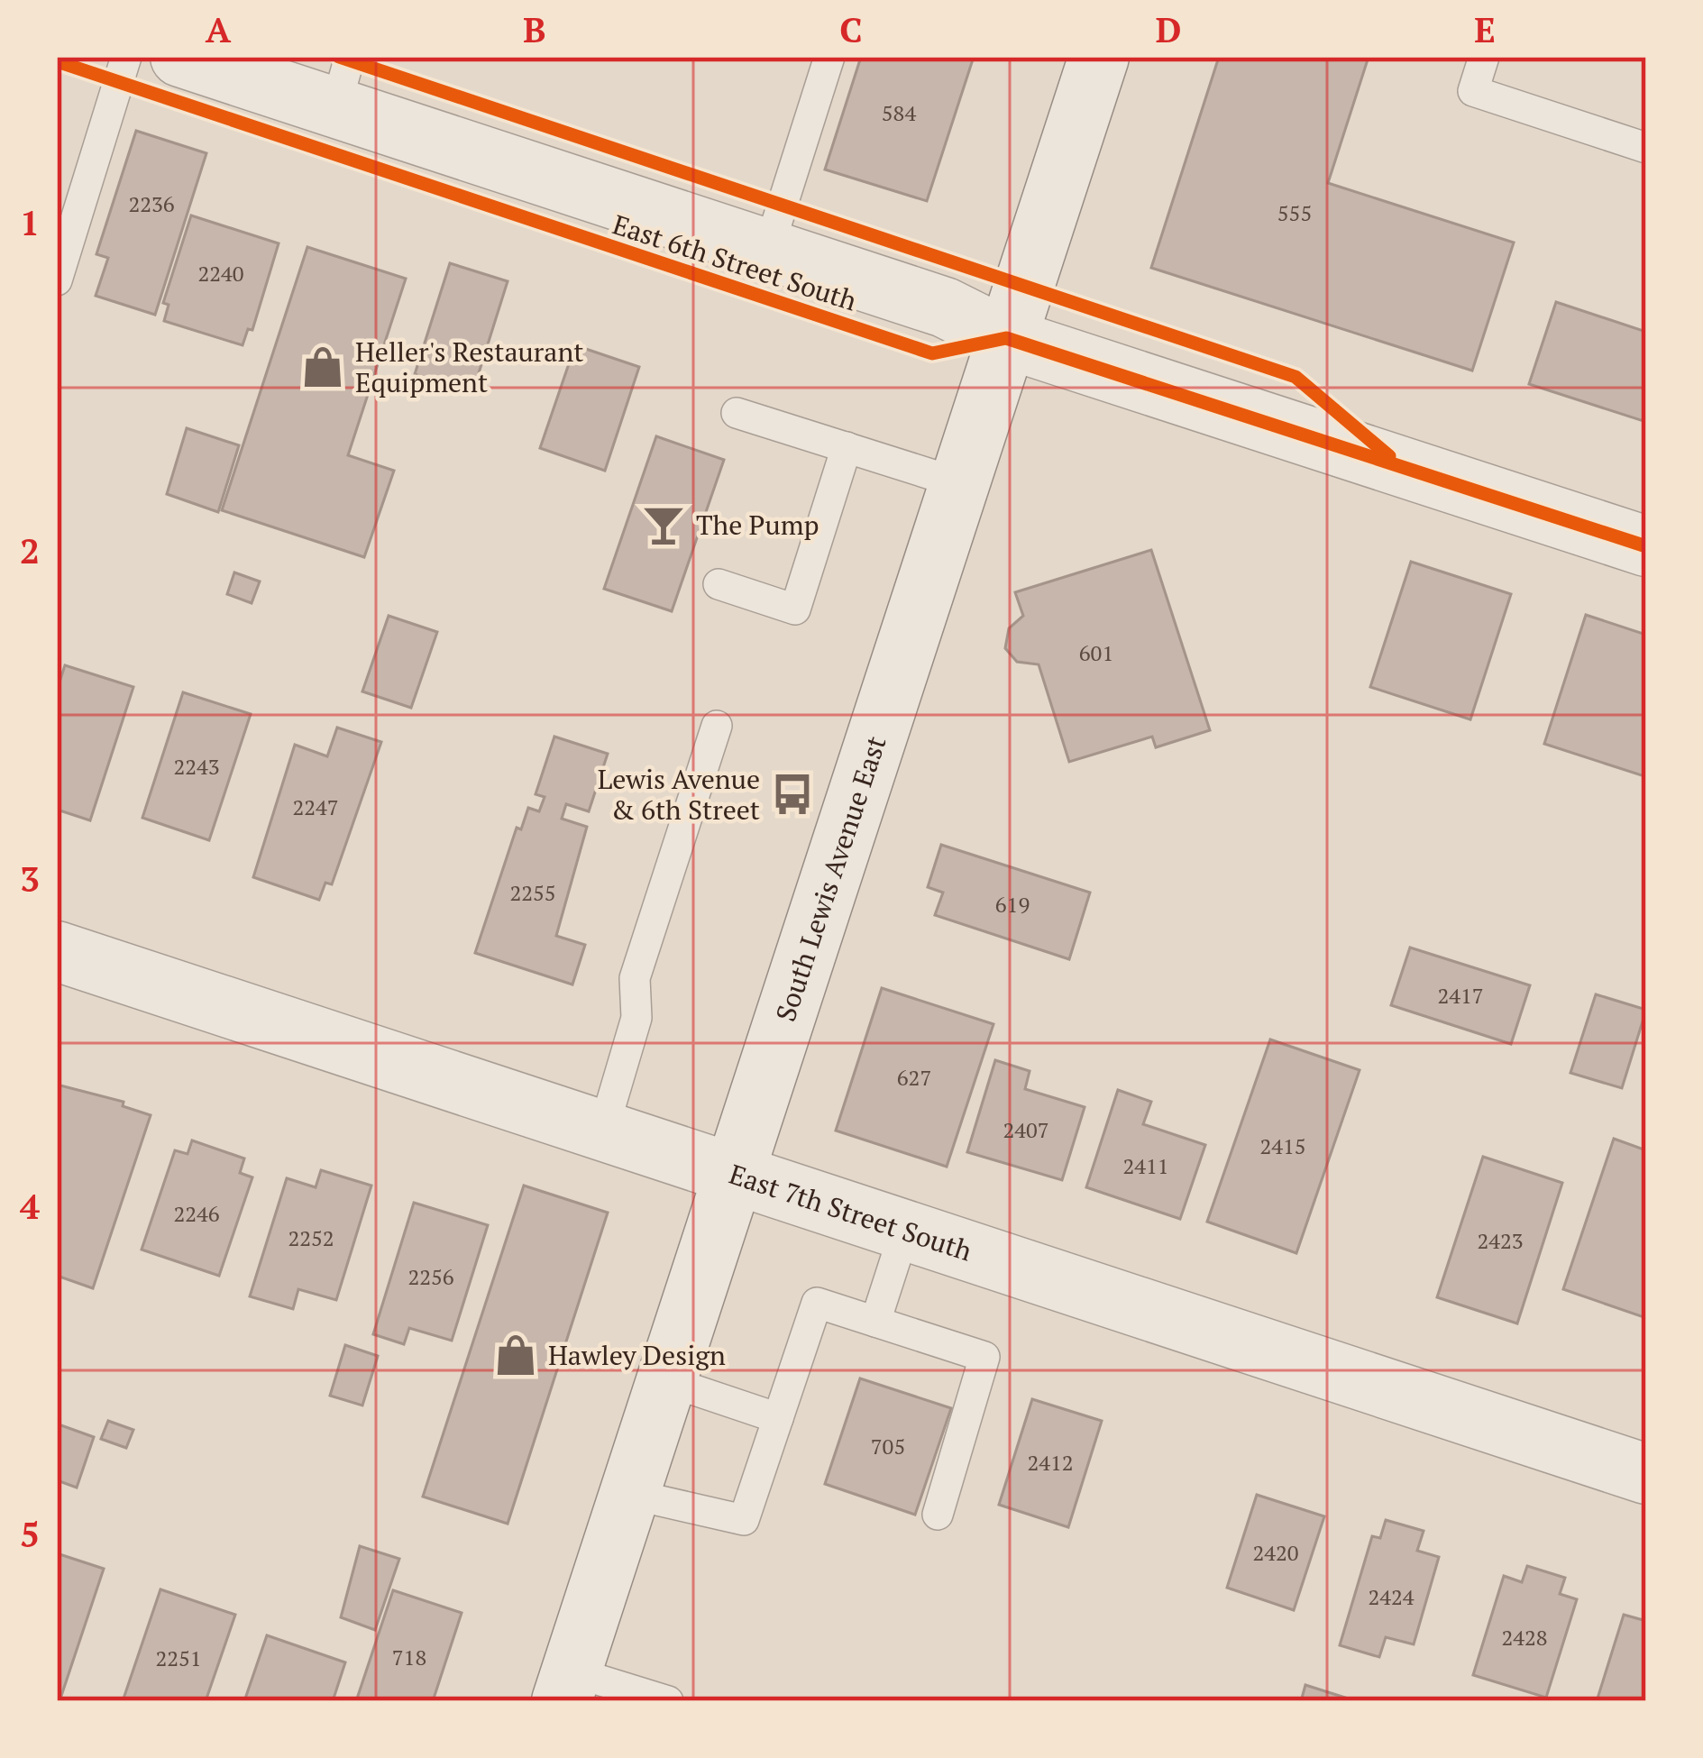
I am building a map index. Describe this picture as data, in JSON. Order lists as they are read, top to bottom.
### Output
{
  "streets": {
    "street": ["East 6th Street South", "South Lewis Avenue East", "East 7th Street South"]
  },
  "crossings": [
    ["East 6th Street South", "South Lewis Avenue East"],
    ["South Lewis Avenue East", "East 7th Street South"]
  ],
  "places": {
    "shop": ["Heller's Restaurant Equipment", "Hawley Design"],
    "bar": ["The Pump"],
    "bus stop": ["Lewis Avenue & 6th Street"]
  },
  "house_numbers": [
    "584",
    "2236",
    "555",
    "2240",
    "601",
    "2243",
    "2247",
    "2255",
    "619",
    "2417",
    "627",
    "2407",
    "2415",
    "2411",
    "2246",
    "2252",
    "2423",
    "2256",
    "705",
    "2412",
    "2420",
    "2424",
    "2428",
    "718",
    "2251"
  ],
  "grid": {
    "columns": [
      "A",
      "B",
      "C",
      "D",
      "E"
    ],
    "rows": [
      "1",
      "2",
      "3",
      "4",
      "5"
    ]
  }
}
